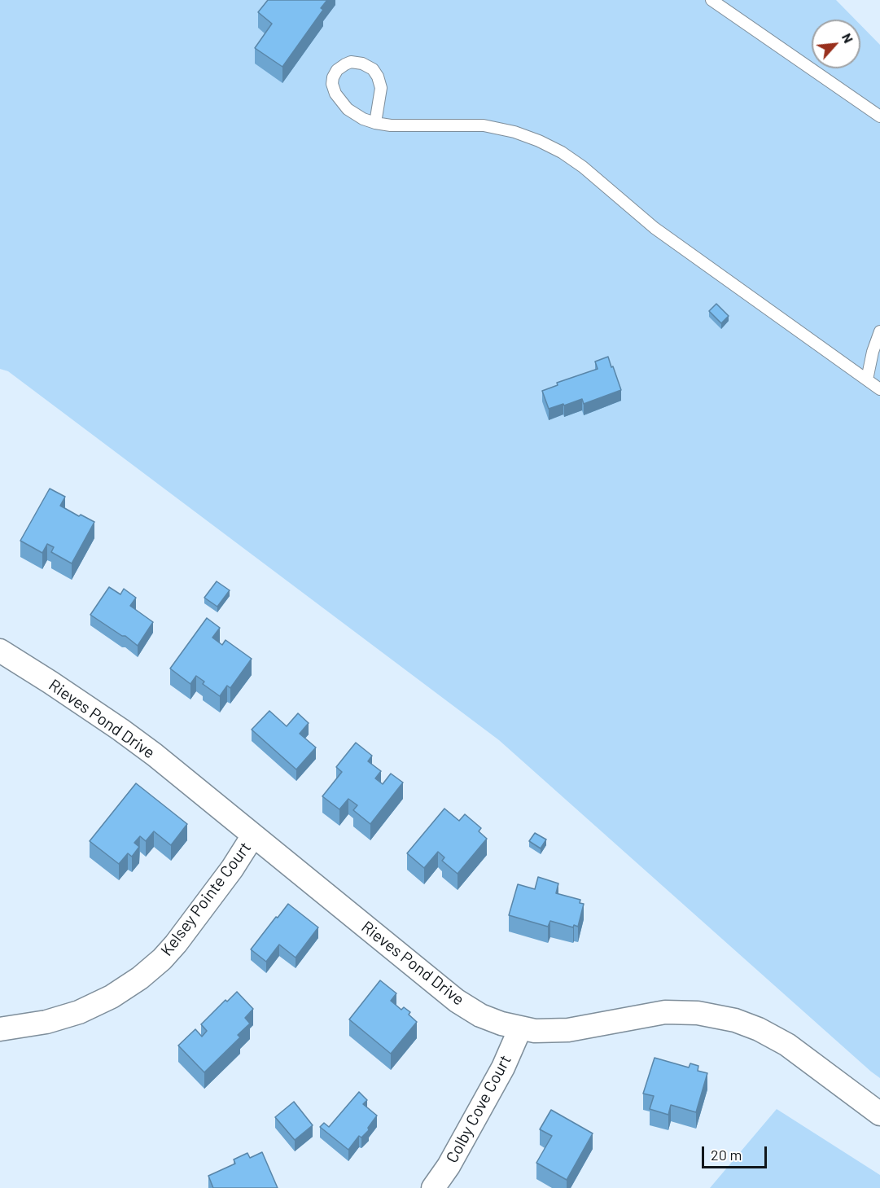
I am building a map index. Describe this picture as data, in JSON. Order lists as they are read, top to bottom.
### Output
{
  "streets": {
    "street": ["Rieves Pond Drive", "Kelsey Pointe Court", "Colby Cove Court"]
  },
  "crossings": [
    ["Rieves Pond Drive", "Kelsey Pointe Court"],
    ["Rieves Pond Drive", "Colby Cove Court"]
  ],
  "scale_bar": "20 m",
  "north": "top right"
}
